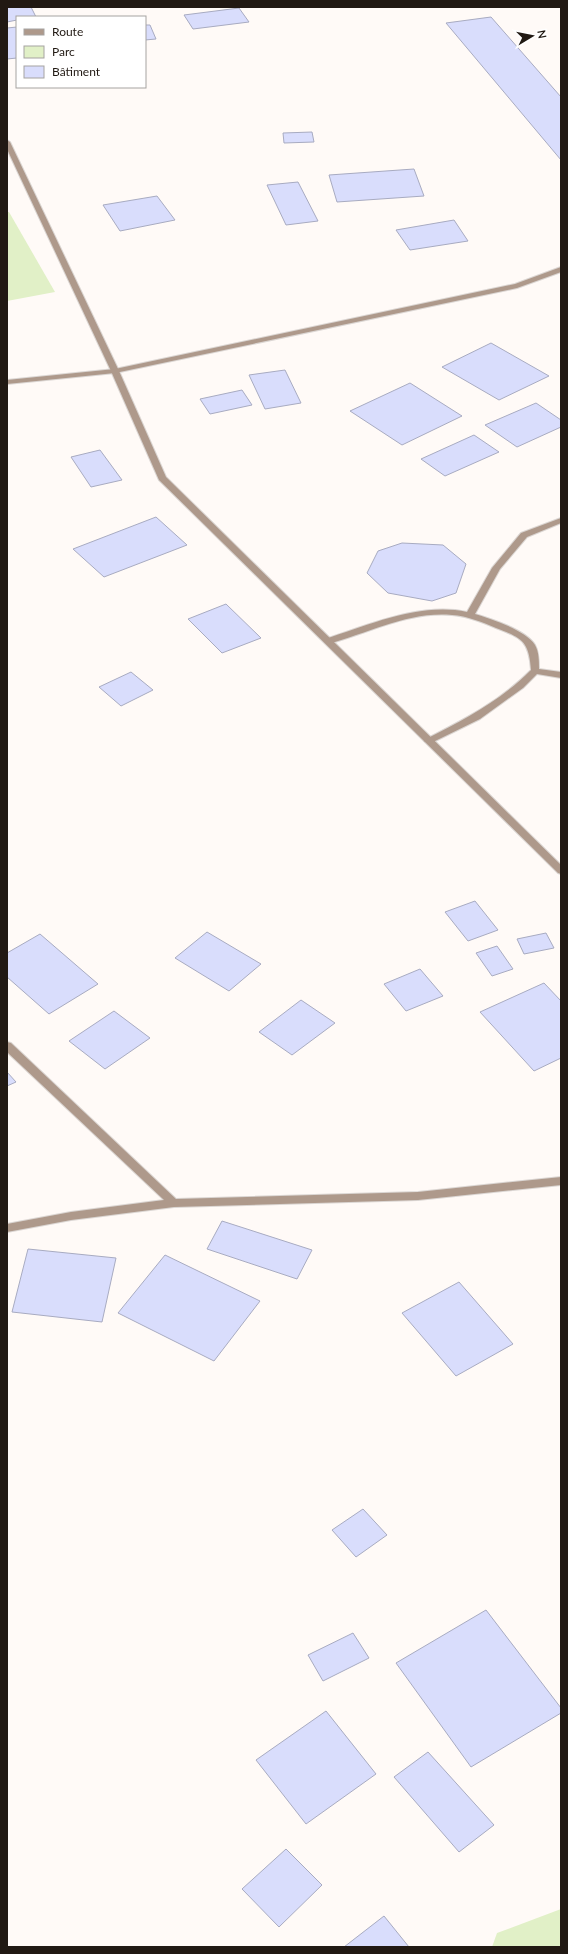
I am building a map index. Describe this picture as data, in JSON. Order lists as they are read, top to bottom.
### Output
{
  "legend": ["Route", "Parc", "Bâtiment"],
  "north": "right"
}
